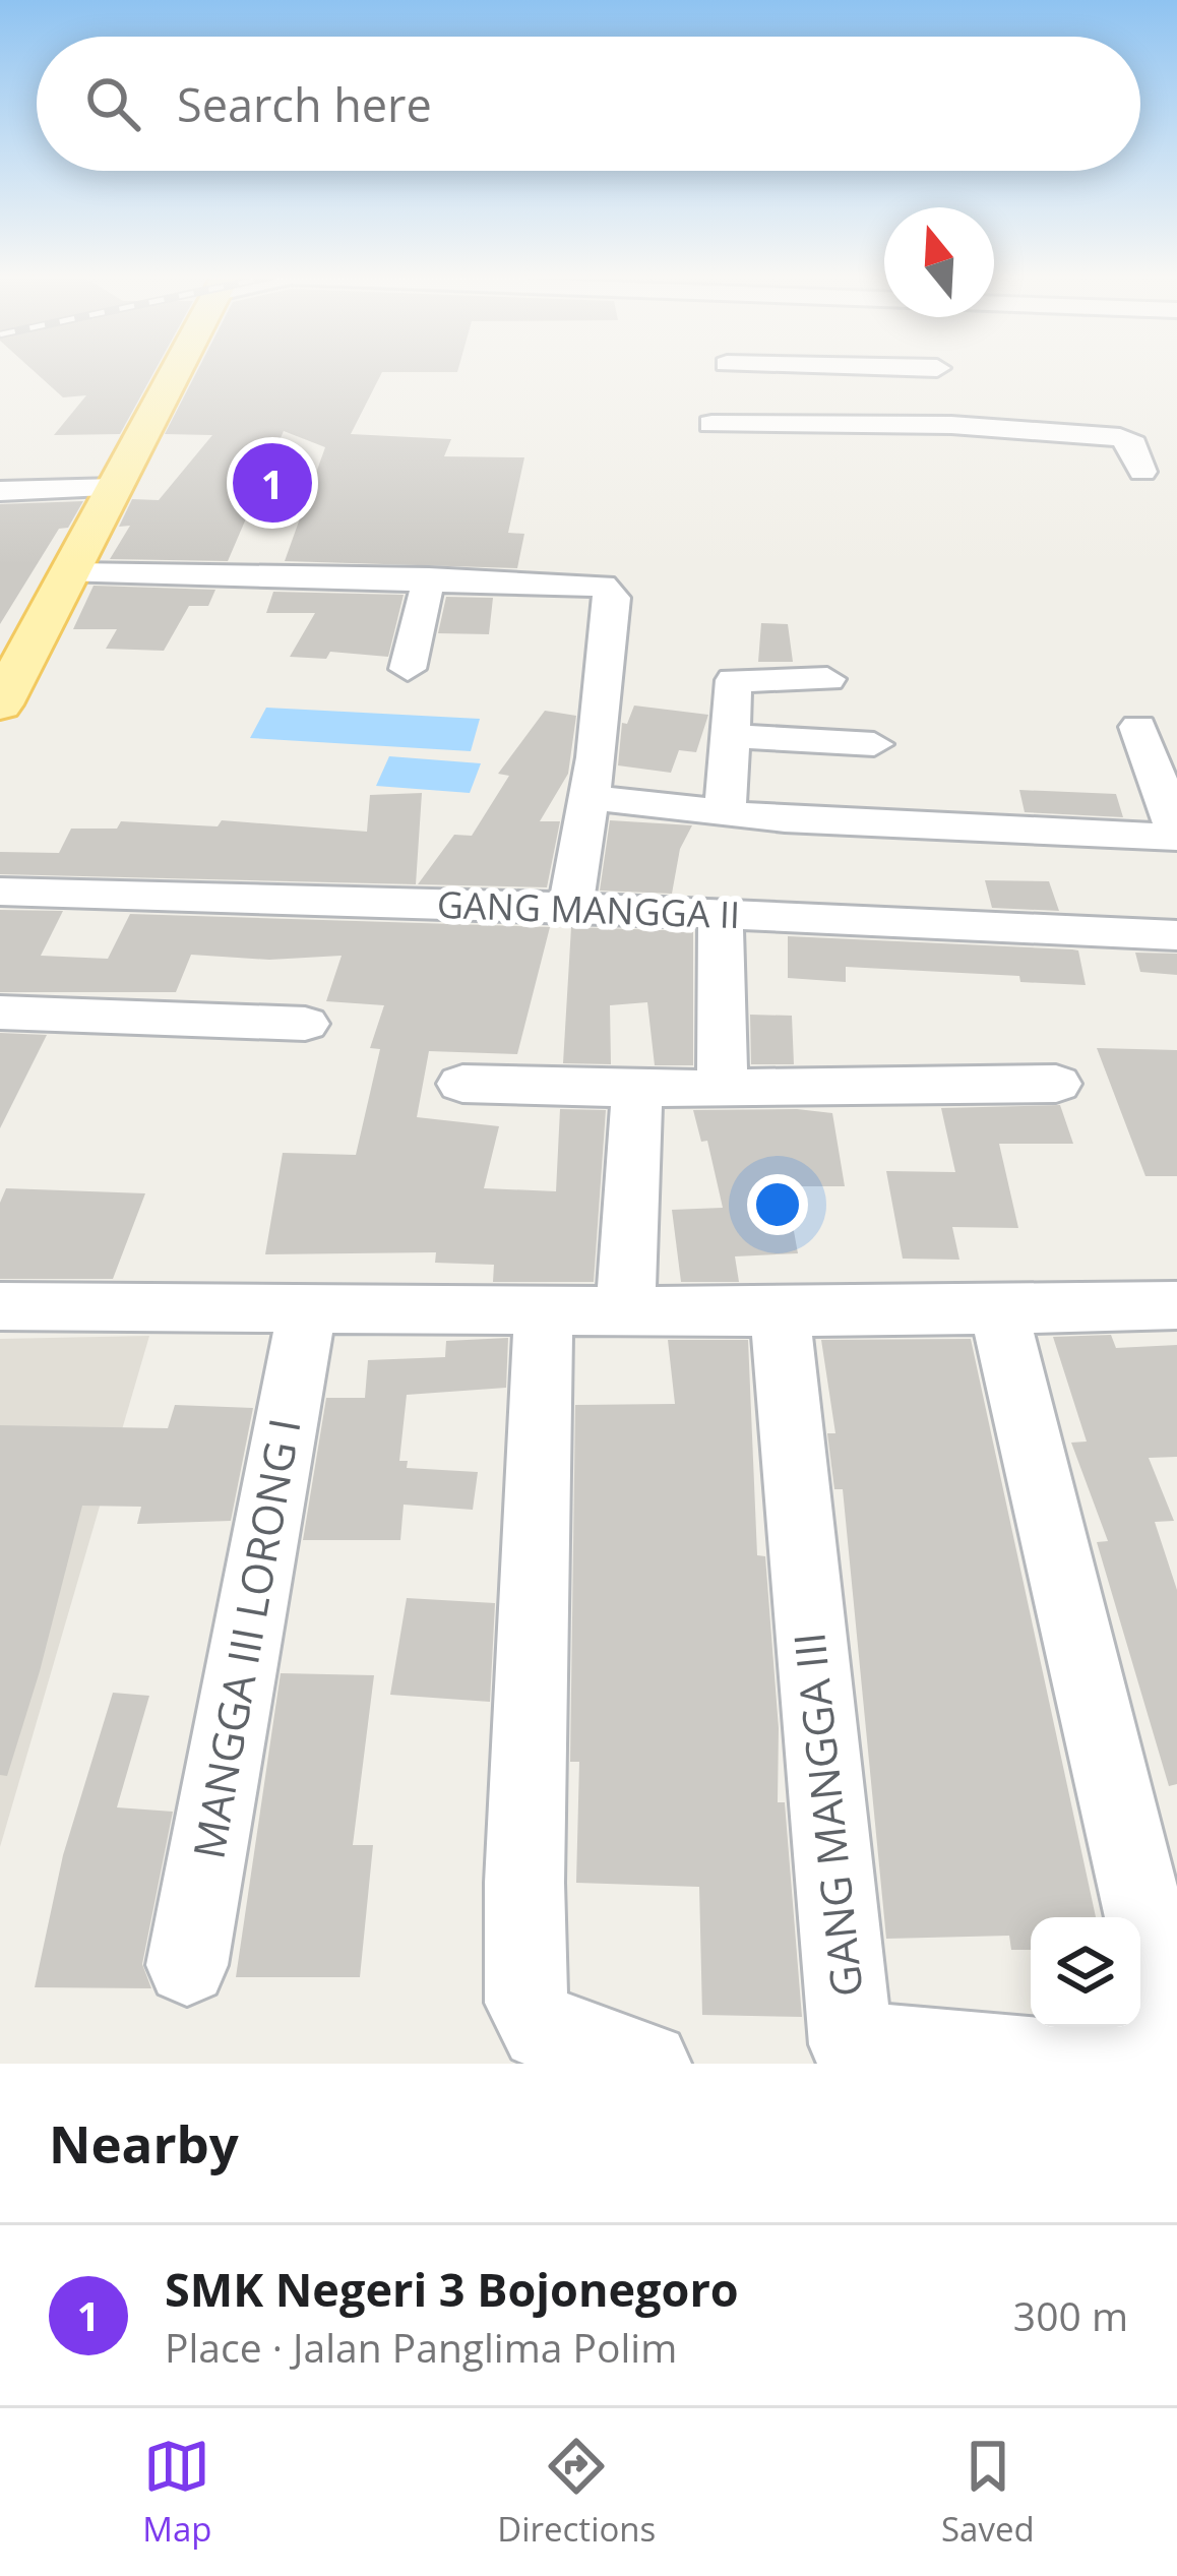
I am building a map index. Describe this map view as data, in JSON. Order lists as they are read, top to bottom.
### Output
{
  "streets": {
    "street": ["GANG MANGGA II", "MANGGA III LORONG I", "GANG MANGGA III"]
  },
  "north": "top",
  "page": {
    "search": "Search here",
    "pins": "1",
    "heading": "Nearby",
    "list": [
      {
        "mark": "1",
        "name": "SMK Negeri 3 Bojonegoro",
        "note": "Place · Jalan Panglima Polim",
        "value": "300 m"
      }
    ],
    "nav": ["Map", "Directions", "Saved"]
  }
}
